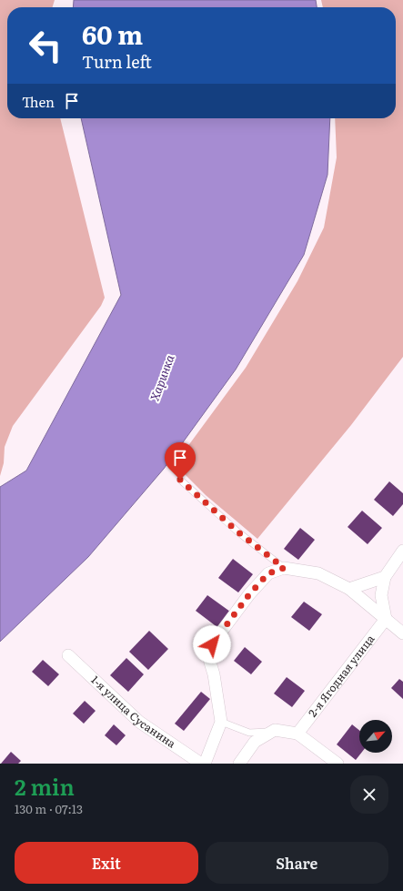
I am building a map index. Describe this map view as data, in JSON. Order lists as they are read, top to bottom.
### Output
{
  "streets": {
    "street": ["2-я Ягодная улица", "1-я улица Сусанина"]
  },
  "water": ["Харинка"],
  "north": "top right",
  "page": {
    "turn": ["60 m", "Turn left"],
    "then": "Then",
    "heading": ["2 min", "130 m · 07:13"],
    "buttons": ["Exit", "Share"]
  }
}
